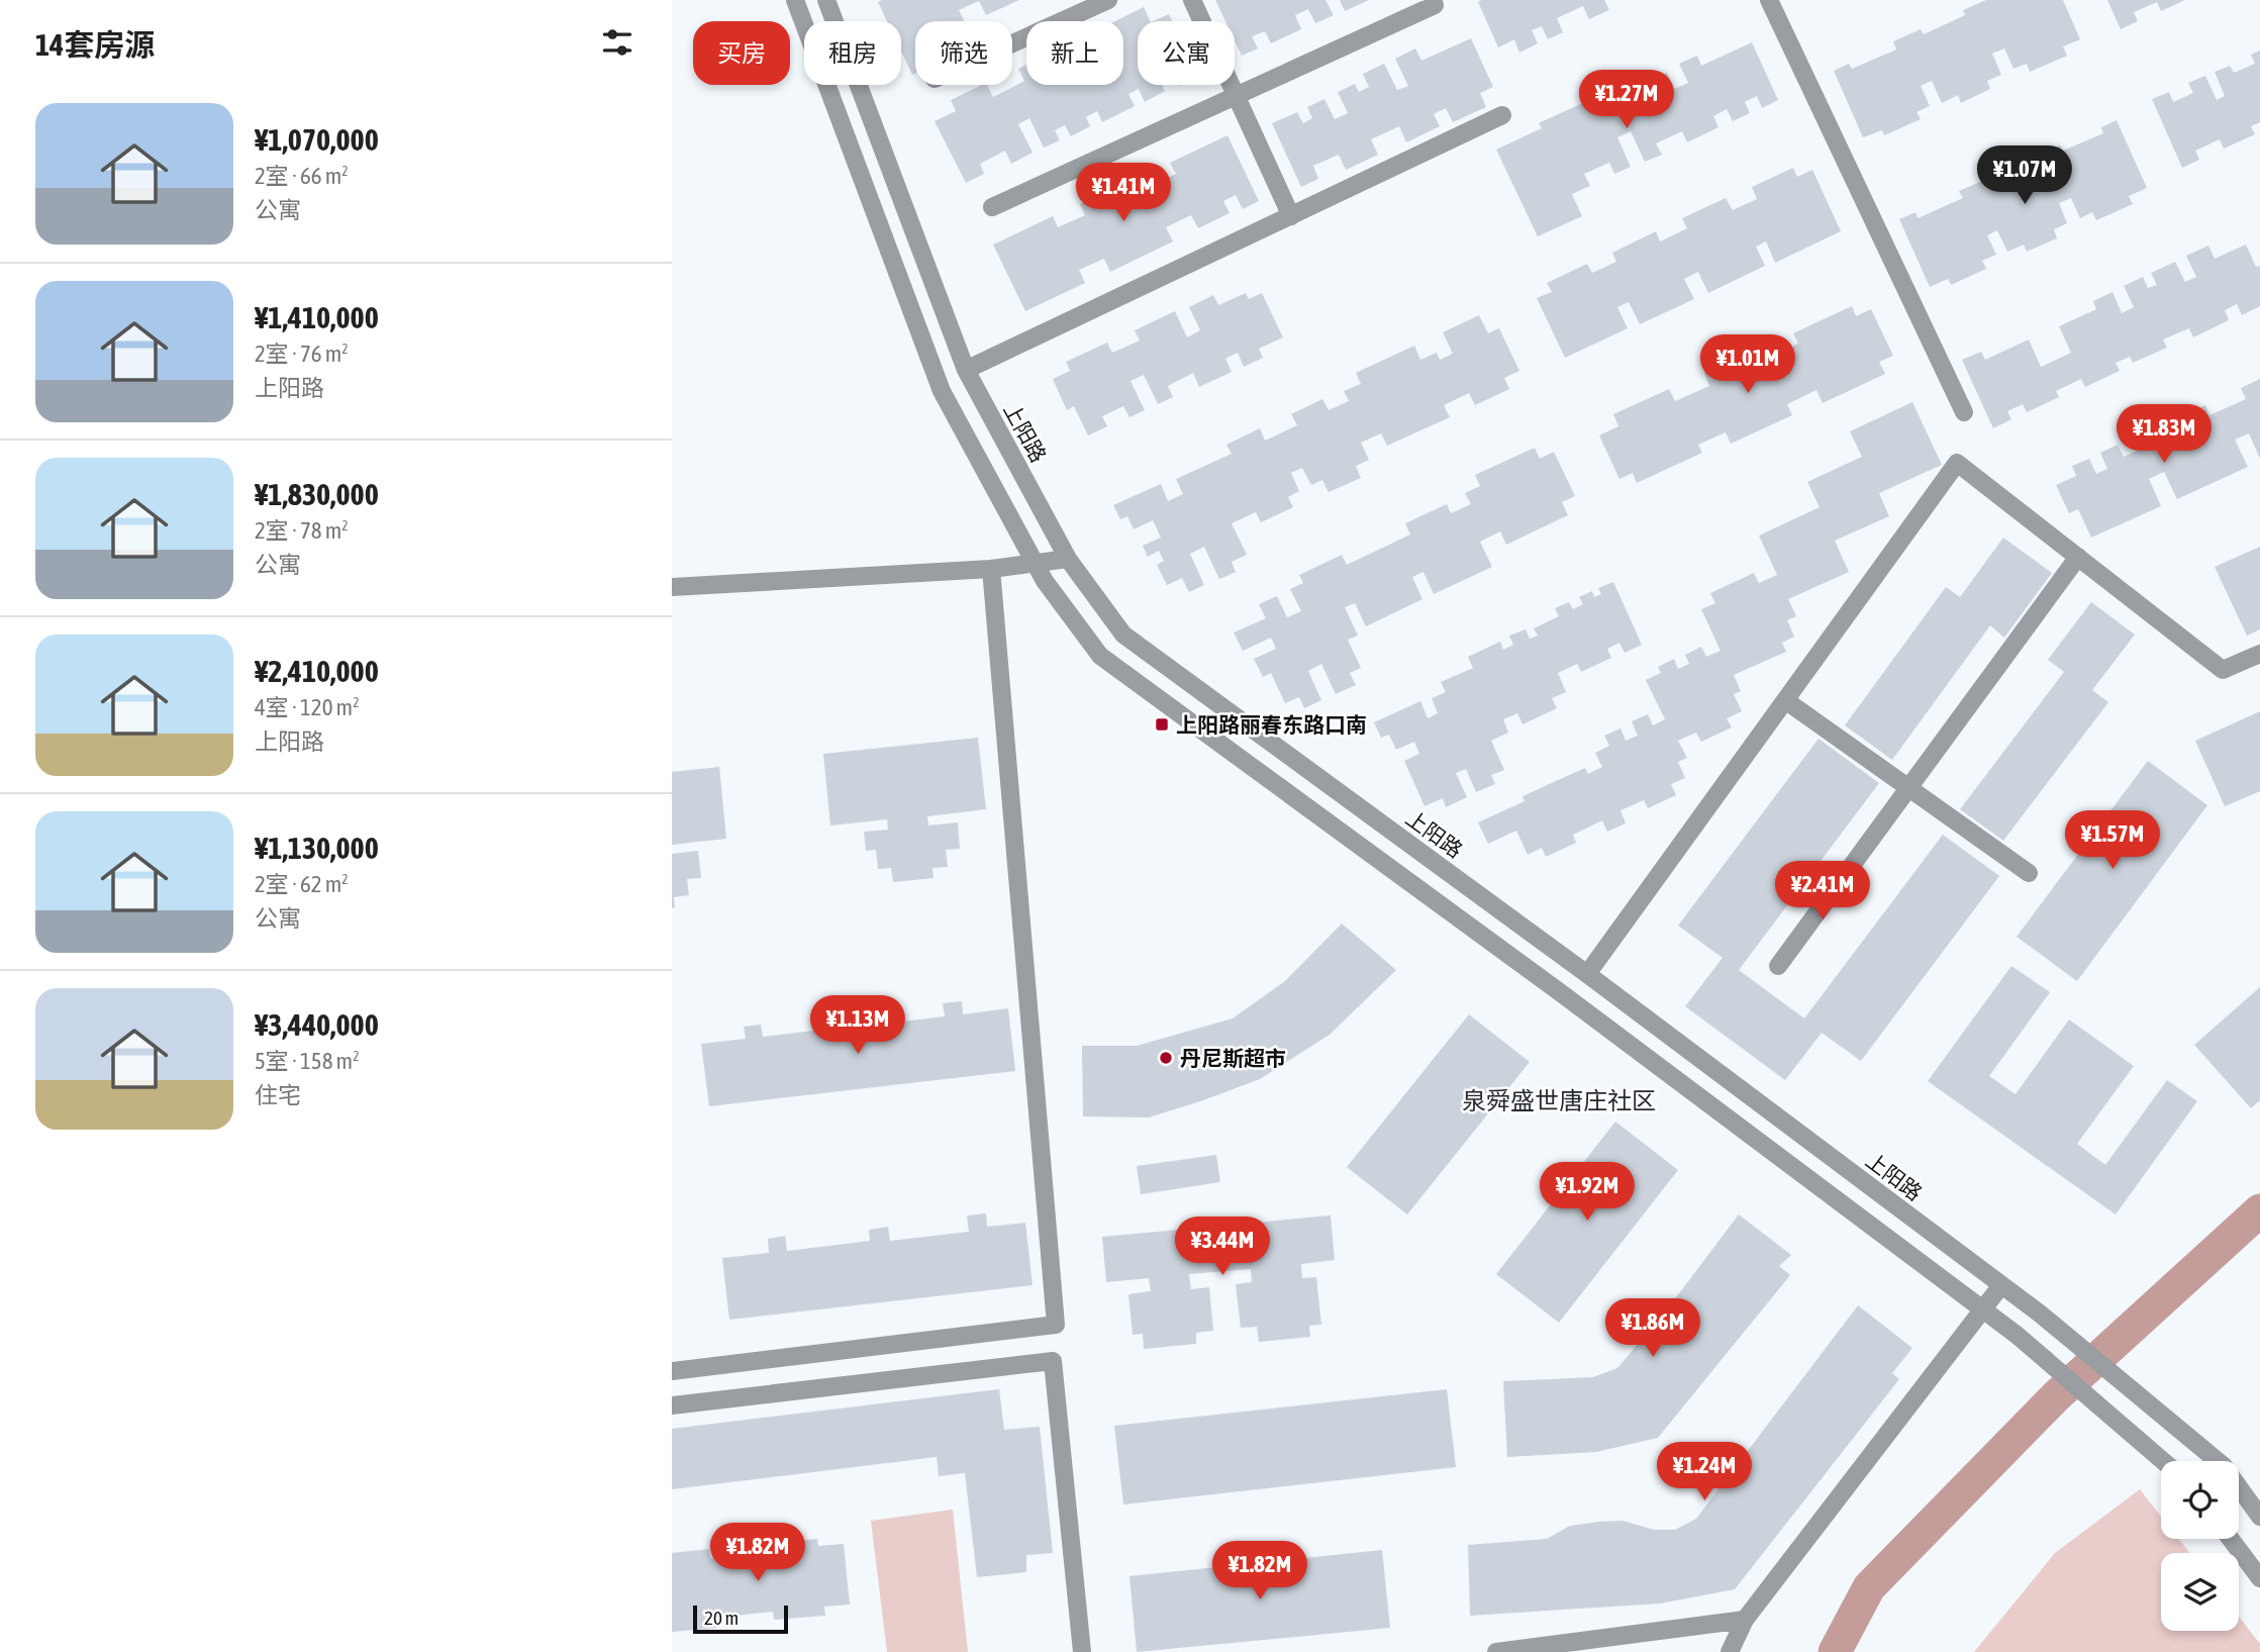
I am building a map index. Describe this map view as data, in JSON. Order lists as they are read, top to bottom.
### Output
{
  "streets": {
    "street": ["上阳路"]
  },
  "districts": ["泉舜盛世唐庄社区"],
  "places": {
    "transit": ["上阳路丽春东路口南"],
    "other": ["丹尼斯超市"]
  },
  "scale_bar": "20 m",
  "page": {
    "heading": "14套房源",
    "chip": [
      "买房",
      "租房",
      "筛选",
      "新上",
      "公寓"
    ],
    "price": [
      "¥1.27M",
      "¥1.07M",
      "¥1.41M",
      "¥1.01M",
      "¥1.83M",
      "¥1.57M",
      "¥2.41M",
      "¥1.13M",
      "¥1.92M",
      "¥3.44M",
      "¥1.86M",
      "¥1.24M",
      "¥1.82M",
      "¥1.82M"
    ],
    "list": [
      {
        "name": "¥1,070,000",
        "note": "2室 · 66 m² · 公寓"
      },
      {
        "name": "¥1,410,000",
        "note": "2室 · 76 m² · 上阳路"
      },
      {
        "name": "¥1,830,000",
        "note": "2室 · 78 m² · 公寓"
      },
      {
        "name": "¥2,410,000",
        "note": "4室 · 120 m² · 上阳路"
      },
      {
        "name": "¥1,130,000",
        "note": "2室 · 62 m² · 公寓"
      },
      {
        "name": "¥3,440,000",
        "note": "5室 · 158 m² · 住宅"
      }
    ],
    "scale": "20 m"
  }
}
